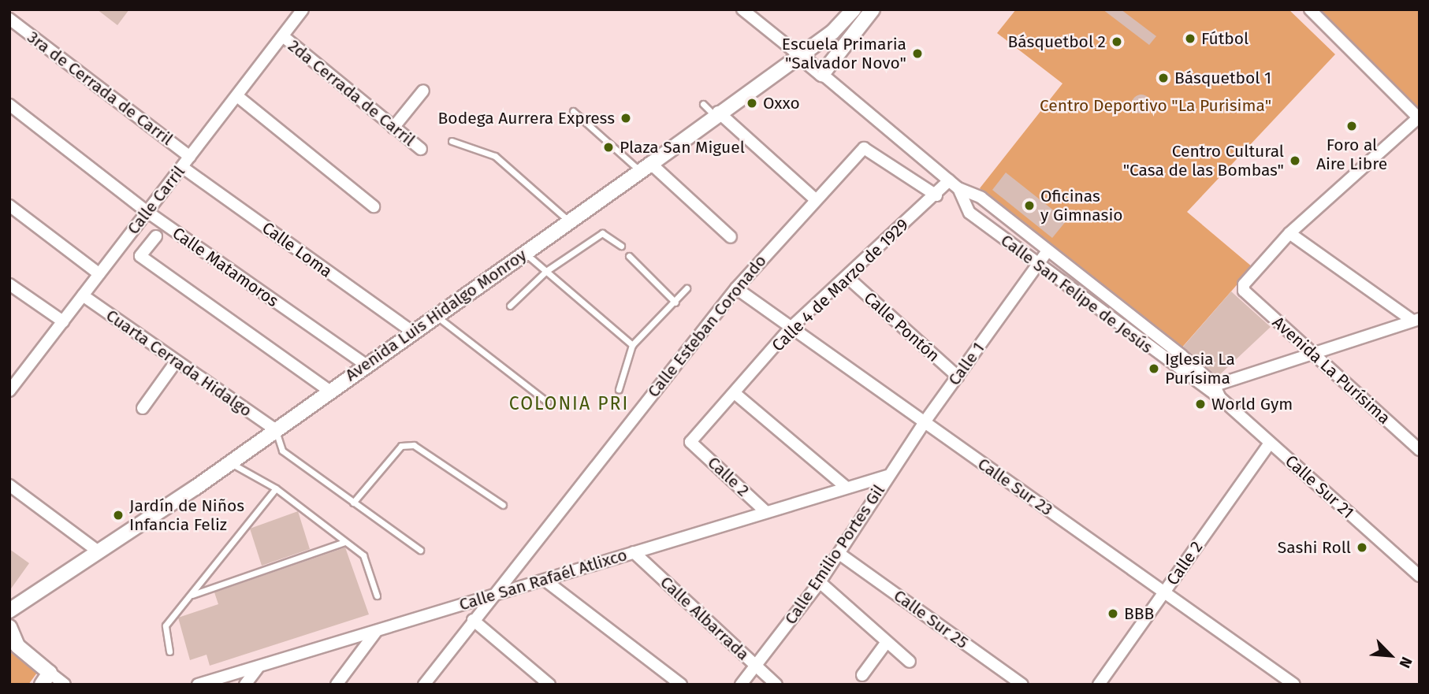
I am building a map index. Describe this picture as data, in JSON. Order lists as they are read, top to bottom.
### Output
{
  "streets": {
    "street": [
      "3ra de Cerrada de Carril",
      "2da Cerrada de Carril",
      "Calle Carril",
      "Calle Loma",
      "Calle Matamoros",
      "Calle 4 de Marzo de 1929",
      "Calle San Felipe de Jesús",
      "Avenida Luis Hidalgo Monroy",
      "Calle Esteban Coronado",
      "Calle Pontón",
      "Cuarta Cerrada Hidalgo",
      "Calle 1",
      "Avenida La Purísima",
      "Calle 2",
      "Calle Sur 23",
      "Calle Sur 21",
      "Calle Emilio Portes Gil",
      "Calle San Rafaél Atlixco",
      "Calle Albarrada",
      "Calle Sur 25"
    ]
  },
  "crossings": [
    ["3ra de Cerrada de Carril", "Calle Carril"],
    ["2da Cerrada de Carril", "Calle Carril"],
    ["Calle Carril", "Calle Loma"],
    ["Calle Carril", "Calle Matamoros"],
    ["Calle Carril", "Cuarta Cerrada Hidalgo"],
    ["Calle Loma", "Avenida Luis Hidalgo Monroy"],
    ["Calle Matamoros", "Avenida Luis Hidalgo Monroy"],
    ["Calle 4 de Marzo de 1929", "Calle San Felipe de Jesús"],
    ["Calle 4 de Marzo de 1929", "Calle Esteban Coronado"],
    ["Calle 4 de Marzo de 1929", "Calle Pontón"],
    ["Calle 4 de Marzo de 1929", "Calle 2"],
    ["Calle 4 de Marzo de 1929", "Calle Sur 23"],
    ["Calle San Felipe de Jesús", "Avenida Luis Hidalgo Monroy"],
    ["Calle San Felipe de Jesús", "Calle 1"],
    ["Calle San Felipe de Jesús", "Calle Sur 21"],
    ["Avenida Luis Hidalgo Monroy", "Cuarta Cerrada Hidalgo"],
    ["Calle Esteban Coronado", "Calle Sur 23"],
    ["Calle Esteban Coronado", "Calle San Rafaél Atlixco"],
    ["Calle Pontón", "Calle 1"],
    ["Calle 1", "Calle Sur 23"],
    ["Calle 1", "Calle Emilio Portes Gil"],
    ["Calle 1", "Calle San Rafaél Atlixco"],
    ["Calle 2", "Calle Sur 23"],
    ["Calle 2", "Calle Sur 21"],
    ["Calle 2", "Calle San Rafaél Atlixco"],
    ["Calle Emilio Portes Gil", "Calle San Rafaél Atlixco"],
    ["Calle Emilio Portes Gil", "Calle Albarrada"],
    ["Calle Emilio Portes Gil", "Calle Sur 25"],
    ["Calle San Rafaél Atlixco", "Calle Albarrada"]
  ],
  "districts": ["COLONIA PRI"],
  "parks": ["Centro Deportivo \"La Purisima\""],
  "places": [
    "Fútbol",
    "Básquetbol 2",
    "Escuela Primaria \"Salvador Novo\"",
    "Básquetbol 1",
    "Oxxo",
    "Bodega Aurrera Express",
    "Foro al Aire Libre",
    "Plaza San Miguel",
    "Centro Cultural \"Casa de las Bombas\"",
    "Oficinas y Gimnasio",
    "Iglesia La Purísima",
    "World Gym",
    "Jardín de Niños Infancia Feliz",
    "Sashi Roll",
    "BBB"
  ],
  "north": "bottom right"
}
